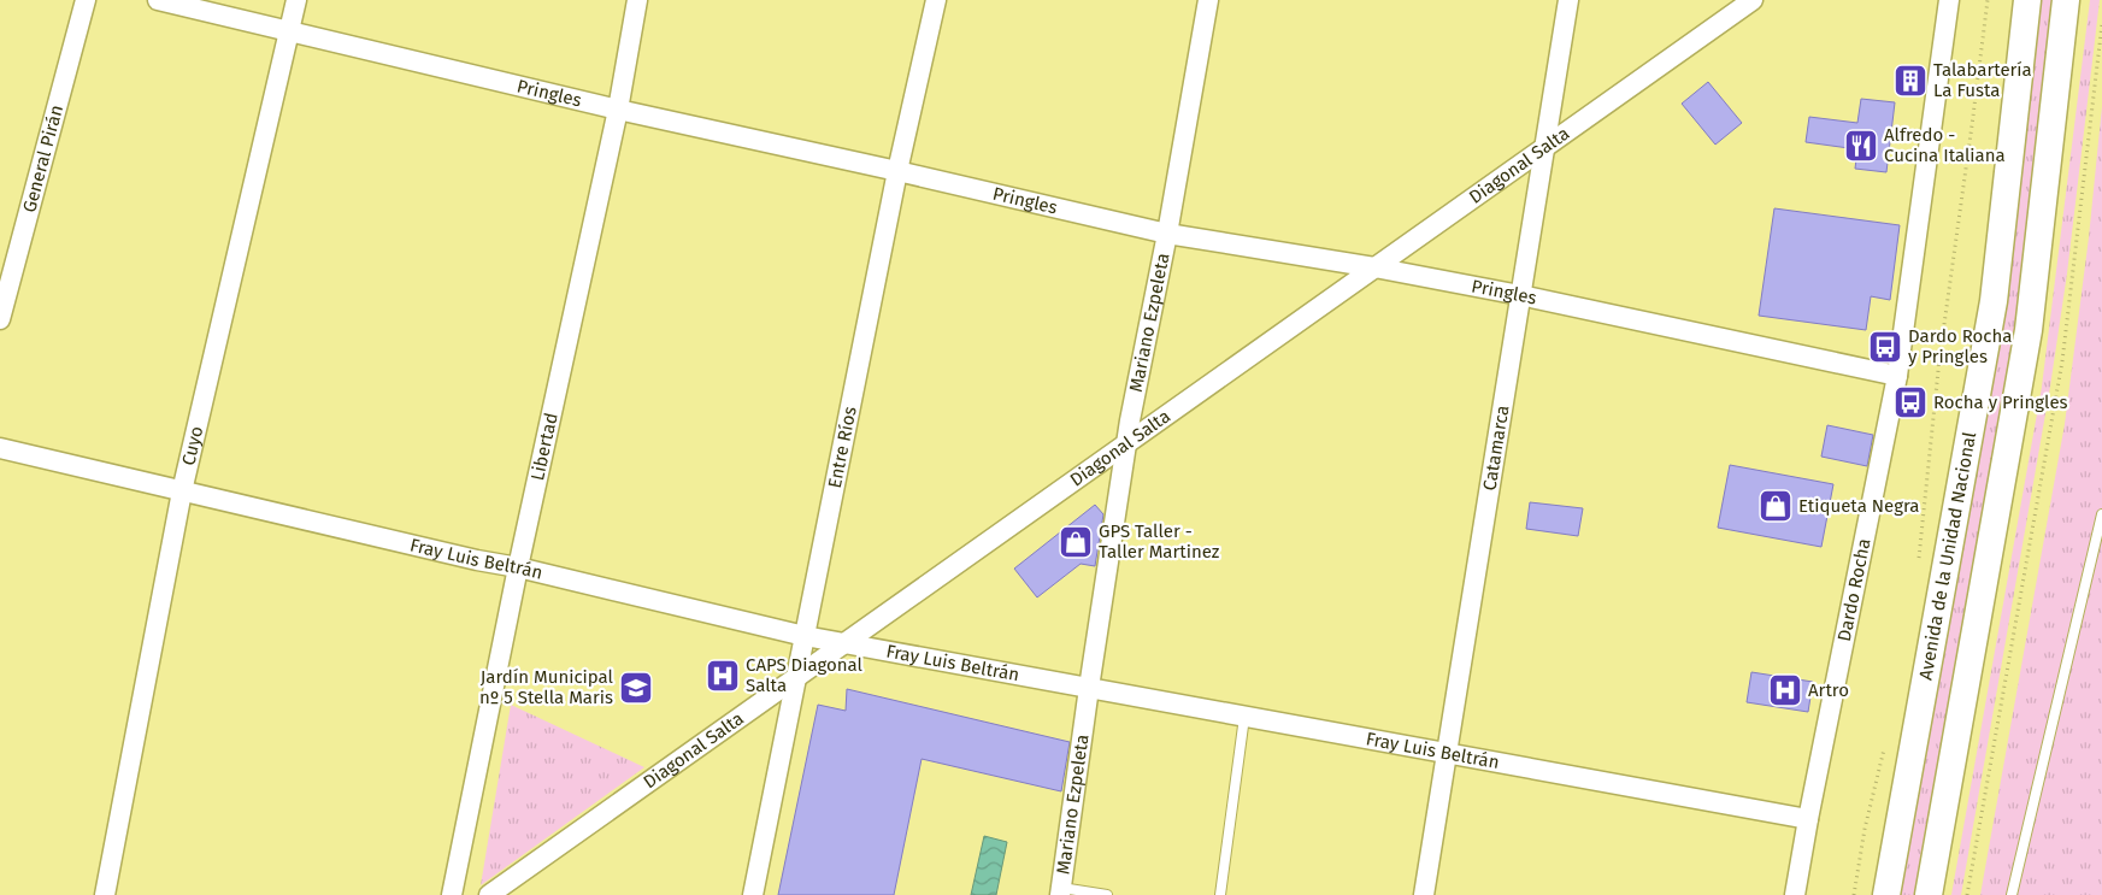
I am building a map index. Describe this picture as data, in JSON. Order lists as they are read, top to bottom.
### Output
{
  "streets": {
    "main road": ["Avenida de la Unidad Nacional"],
    "street": [
      "Pringles",
      "General Pirán",
      "Diagonal Salta",
      "Mariano Ezpeleta",
      "Cuyo",
      "Libertad",
      "Entre Ríos",
      "Catamarca",
      "Fray Luis Beltrán",
      "Dardo Rocha"
    ]
  },
  "crossings": [
    ["Pringles", "Diagonal Salta"],
    ["Pringles", "Mariano Ezpeleta"],
    ["Pringles", "Cuyo"],
    ["Pringles", "Libertad"],
    ["Pringles", "Entre Ríos"],
    ["Pringles", "Catamarca"],
    ["Pringles", "Dardo Rocha"],
    ["Diagonal Salta", "Mariano Ezpeleta"],
    ["Diagonal Salta", "Entre Ríos"],
    ["Diagonal Salta", "Catamarca"],
    ["Diagonal Salta", "Fray Luis Beltrán"],
    ["Mariano Ezpeleta", "Fray Luis Beltrán"],
    ["Cuyo", "Fray Luis Beltrán"],
    ["Libertad", "Fray Luis Beltrán"],
    ["Entre Ríos", "Fray Luis Beltrán"],
    ["Catamarca", "Fray Luis Beltrán"],
    ["Fray Luis Beltrán", "Dardo Rocha"]
  ],
  "places": {
    "building": ["Talabartería La Fusta"],
    "restaurant": ["Alfredo - Cucina Italiana"],
    "bus stop": ["Dardo Rocha y Pringles", "Rocha y Pringles"],
    "shop": ["Etiqueta Negra", "GPS Taller - Taller Martinez"],
    "hospital": ["CAPS Diagonal Salta", "Artro"],
    "school or university": ["Jardín Municipal nº 5 Stella Maris"]
  }
}
